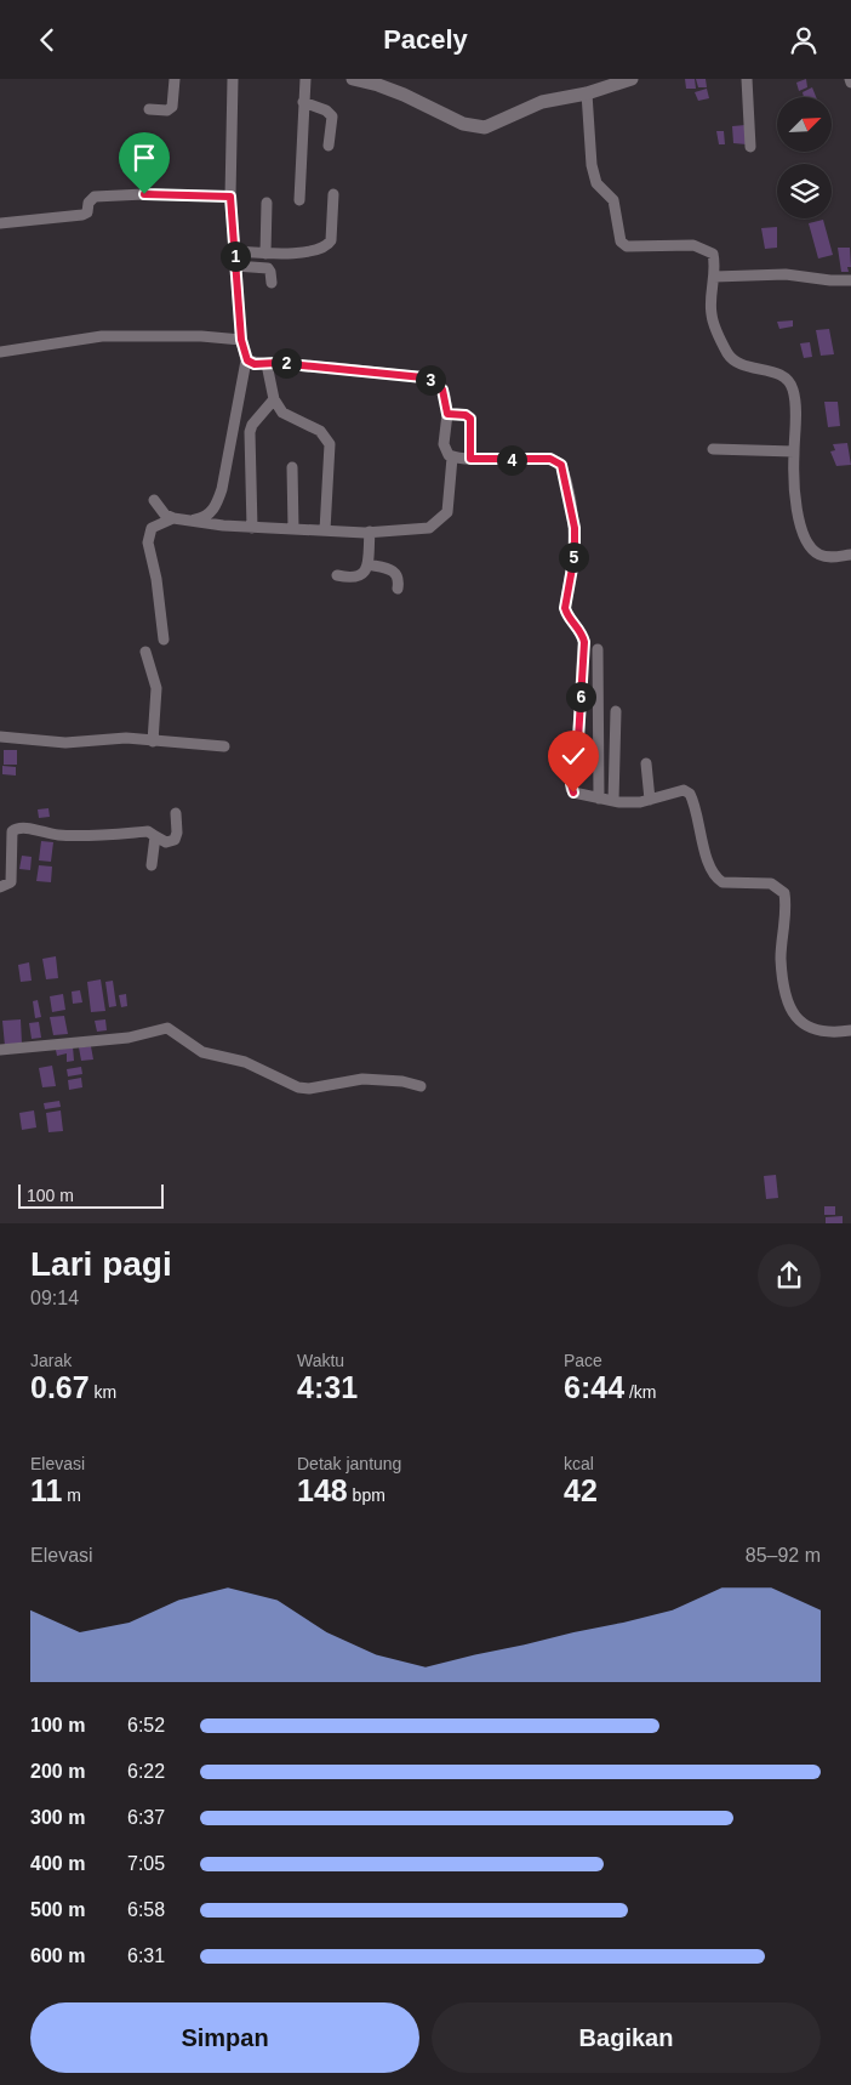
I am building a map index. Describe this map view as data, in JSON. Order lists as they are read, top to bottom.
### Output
{
  "scale_bar": "100 m",
  "north": "top right",
  "page": {
    "header": "Pacely",
    "pins": [
      "1",
      "2",
      "3",
      "4",
      "5",
      "6"
    ],
    "scale": "100 m",
    "heading": ["Lari pagi", "09:14"],
    "stats": [
      ["Jarak", "0.67 km"],
      ["Waktu", "4:31"],
      ["Pace", "6:44 /km"],
      ["Elevasi", "11 m"],
      ["Detak jantung", "148 bpm"],
      ["kcal", "42"]
    ],
    "chart": ["Elevasi", "85–92 m"],
    "list": [
      {
        "name": "100 m",
        "note": "6:52"
      },
      {
        "name": "200 m",
        "note": "6:22"
      },
      {
        "name": "300 m",
        "note": "6:37"
      },
      {
        "name": "400 m",
        "note": "7:05"
      },
      {
        "name": "500 m",
        "note": "6:58"
      },
      {
        "name": "600 m",
        "note": "6:31"
      }
    ],
    "buttons": ["Simpan", "Bagikan"]
  }
}
